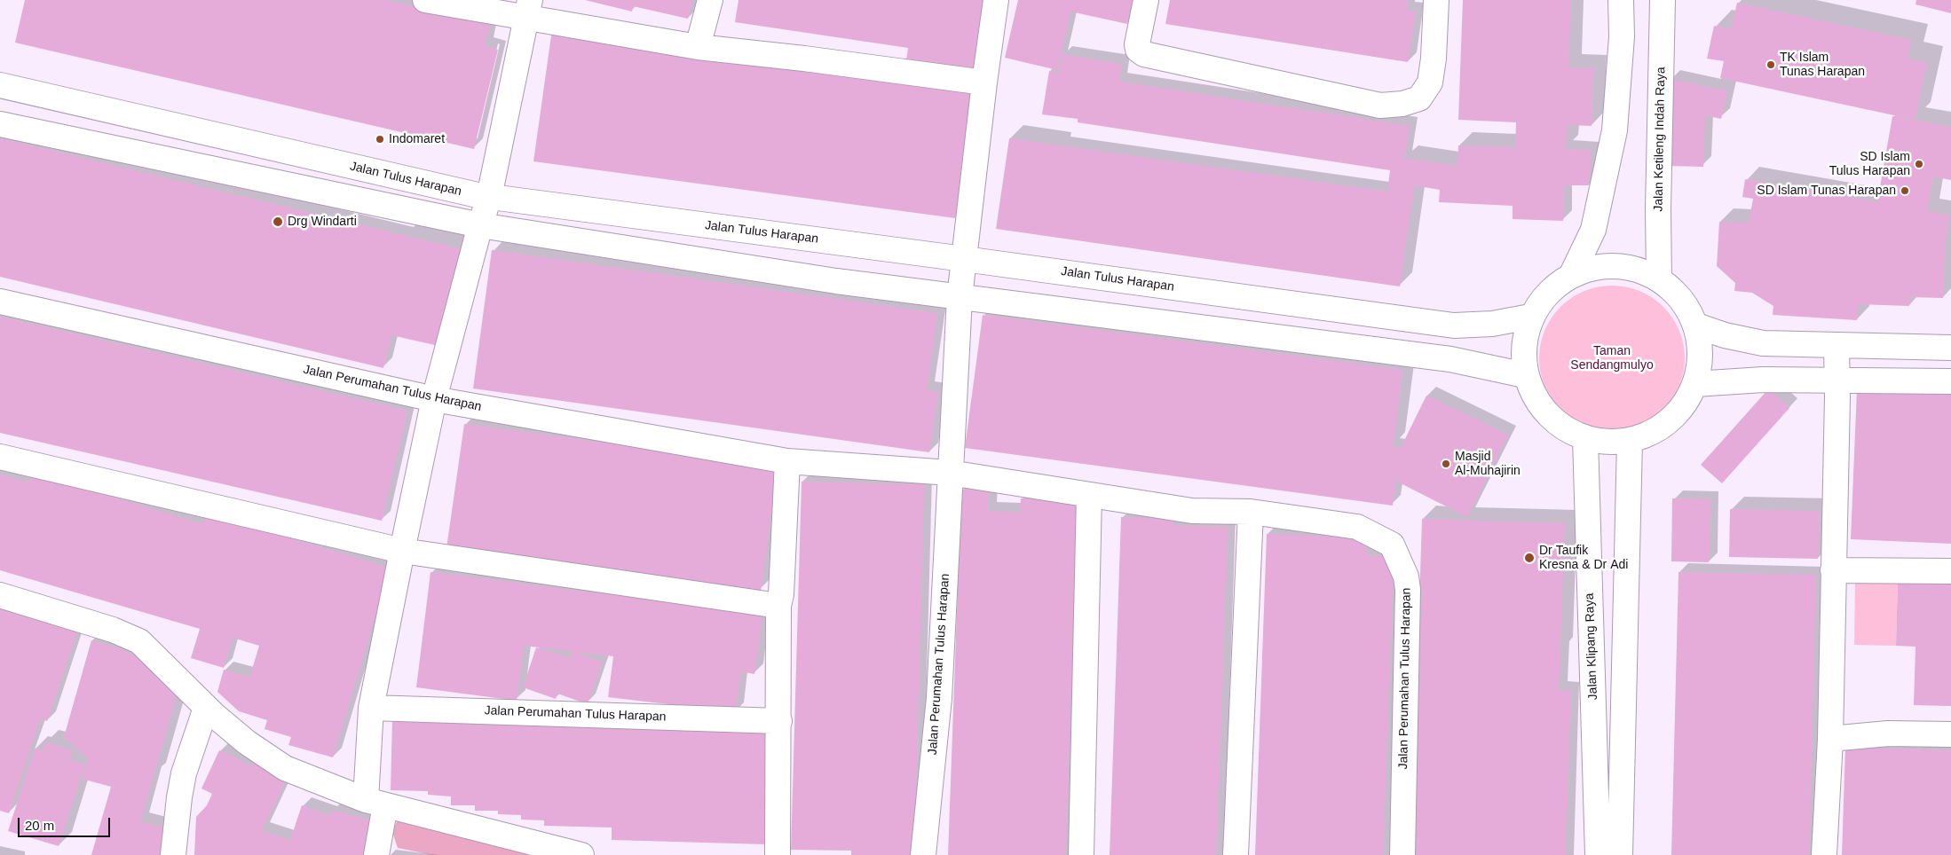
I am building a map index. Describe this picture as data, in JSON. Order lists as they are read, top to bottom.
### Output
{
  "streets": {
    "street": [
      "Jalan Ketileng Indah Raya",
      "Jalan Tulus Harapan",
      "Jalan Perumahan Tulus Harapan",
      "Jalan Klipang Raya"
    ]
  },
  "crossings": [
    ["Jalan Tulus Harapan", "Jalan Perumahan Tulus Harapan"]
  ],
  "parks": ["Taman Sendangmulyo"],
  "places": [
    "TK Islam Tunas Harapan",
    "Indomaret",
    "SD Islam Tulus Harapan",
    "SD Islam Tunas Harapan",
    "Drg Windarti",
    "Masjid Al-Muhajirin",
    "Dr Taufik Kresna & Dr Adi"
  ],
  "scale_bar": "20 m"
}
